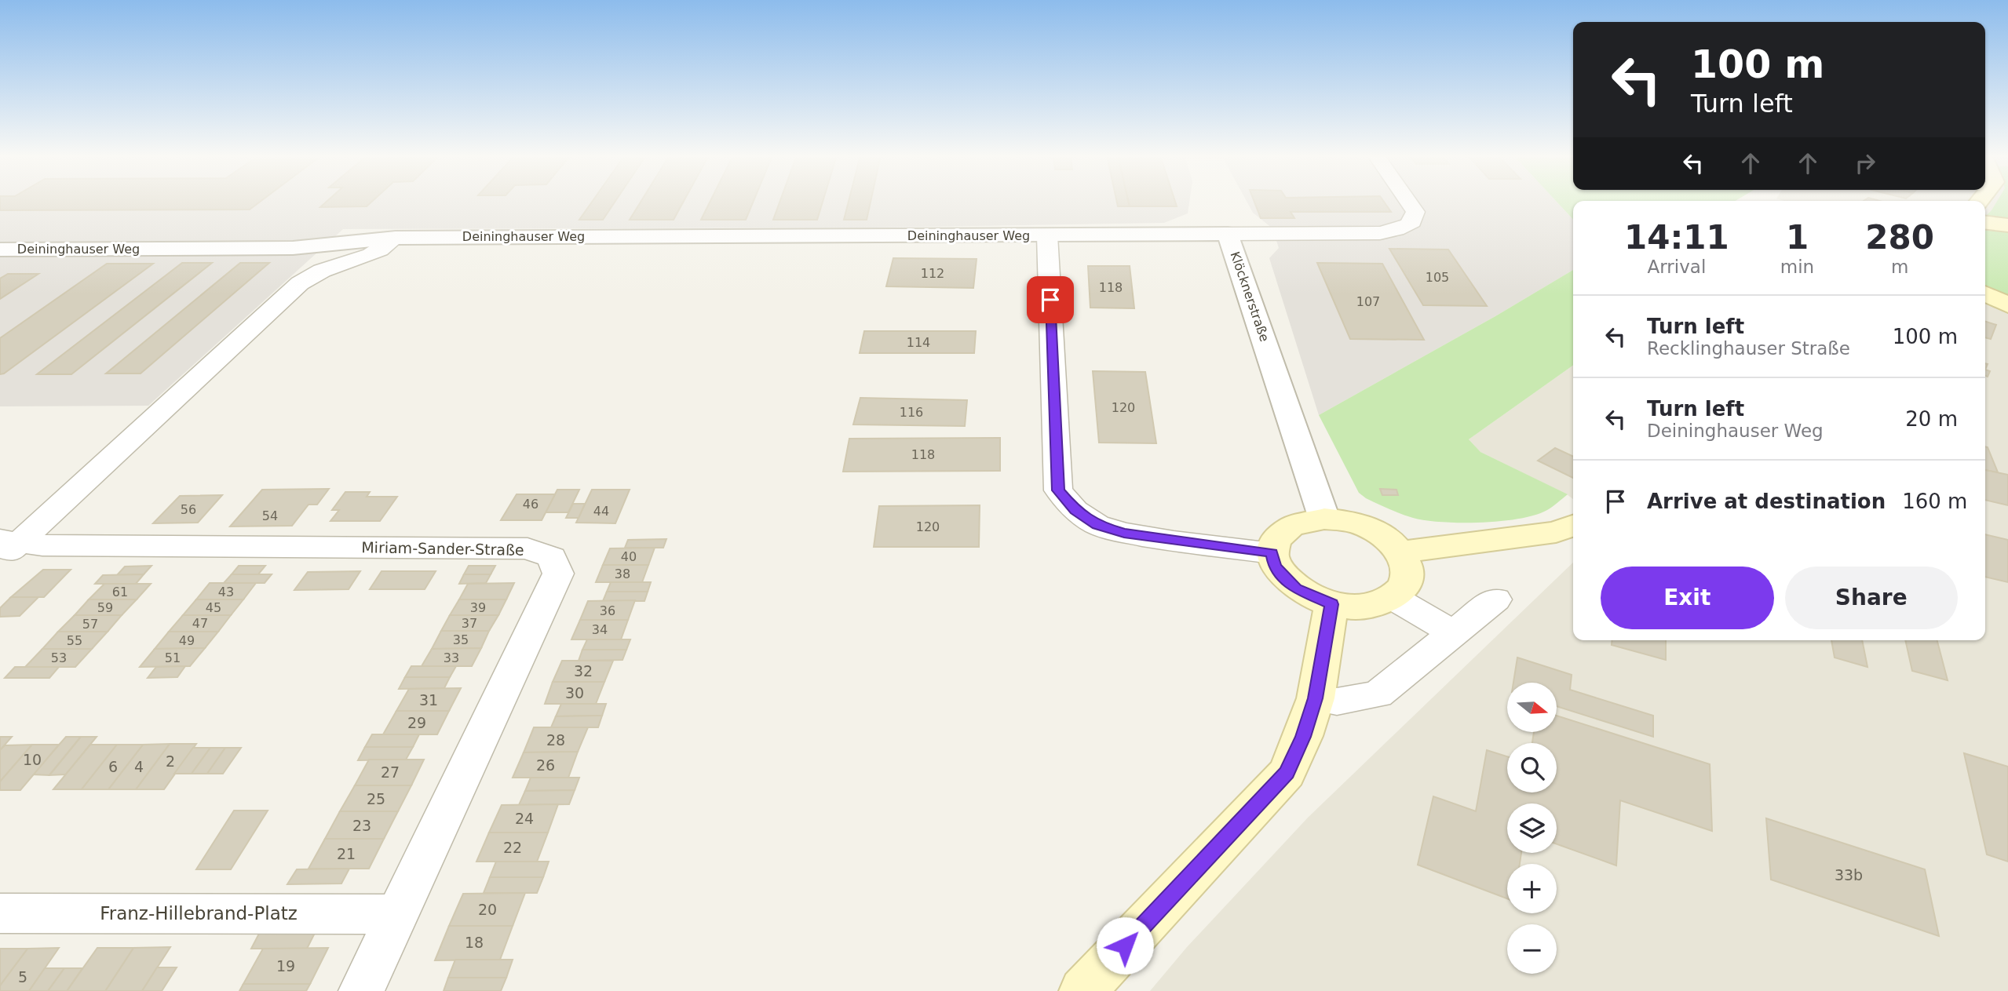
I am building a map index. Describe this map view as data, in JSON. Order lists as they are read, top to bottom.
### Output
{
  "streets": {
    "street": [
      "Deininghauser Weg",
      "Klöcknerstraße",
      "Miriam-Sander-Straße",
      "Franz-Hillebrand-Platz"
    ]
  },
  "crossings": [
    ["Deininghauser Weg", "Klöcknerstraße"],
    ["Deininghauser Weg", "Miriam-Sander-Straße"],
    ["Miriam-Sander-Straße", "Franz-Hillebrand-Platz"]
  ],
  "house_numbers": [
    "112",
    "105",
    "118",
    "107",
    "114",
    "120",
    "116",
    "118",
    "46",
    "56",
    "44",
    "54",
    "120",
    "40",
    "38",
    "61",
    "43",
    "59",
    "45",
    "39",
    "36",
    "47",
    "37",
    "57",
    "34",
    "35",
    "55",
    "49",
    "53",
    "51",
    "33",
    "32",
    "30",
    "31",
    "29",
    "28",
    "10",
    "2",
    "26",
    "6",
    "4",
    "27",
    "25",
    "24",
    "23",
    "22",
    "21",
    "33b",
    "20",
    "18",
    "19",
    "5"
  ],
  "north": "right",
  "page": {
    "turn": ["100 m", "Turn left"],
    "eta": [
      "14:11",
      "Arrival",
      "1",
      "min",
      "280",
      "m"
    ],
    "list": [
      {
        "name": "Turn left",
        "note": "Recklinghauser Straße",
        "value": "100 m"
      },
      {
        "name": "Turn left",
        "note": "Deininghauser Weg",
        "value": "20 m"
      },
      {
        "name": "Arrive at destination",
        "value": "160 m"
      }
    ],
    "buttons": ["Exit", "Share"],
    "map_buttons": ["+", "−"]
  }
}
